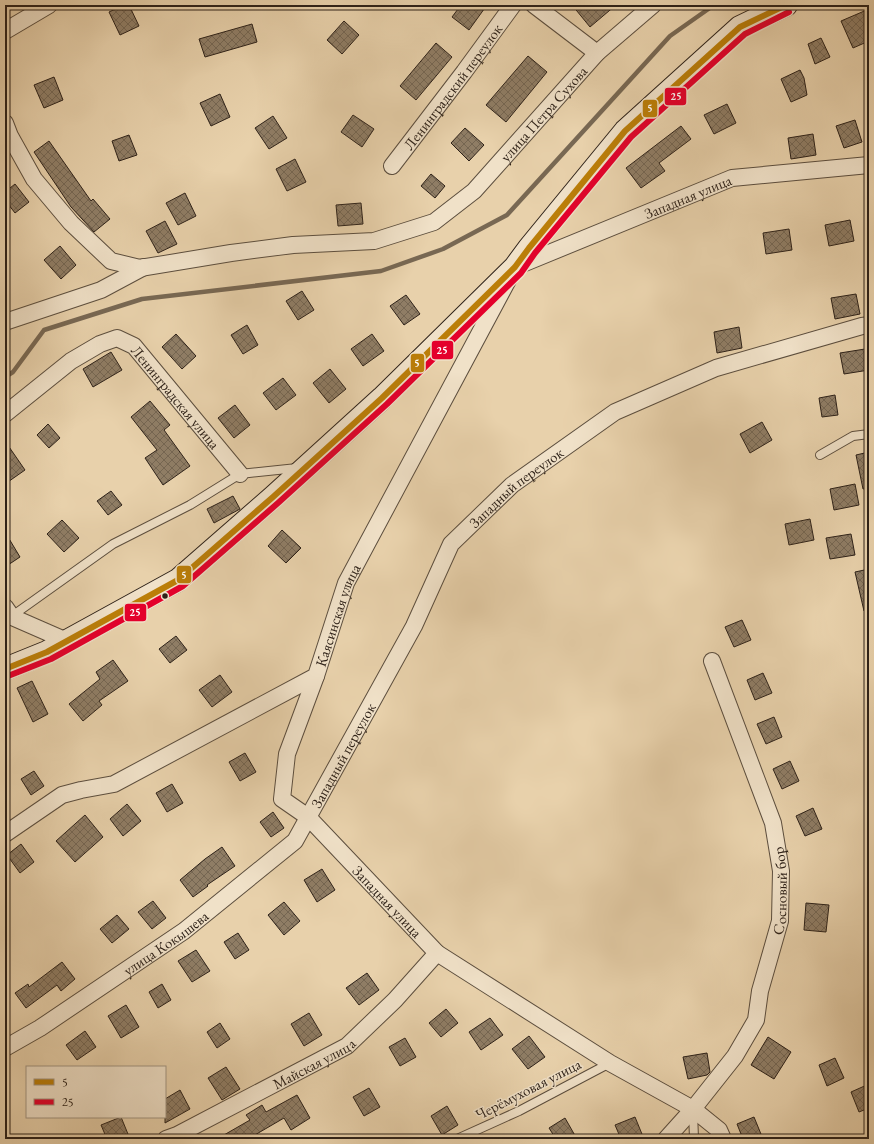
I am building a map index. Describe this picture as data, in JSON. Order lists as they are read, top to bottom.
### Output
{
  "streets": {
    "street": [
      "Ленинградский переулок",
      "улица Петра Сухова",
      "Западная улица",
      "Ленинградская улица",
      "Западный переулок",
      "Каясинская улица",
      "Сосновый бор",
      "улица Кокышева",
      "Майская улица"
    ],
    "lane": ["Черёмуховая улица"]
  },
  "crossings": [
    ["Западная улица", "Западный переулок"],
    ["Западная улица", "Каясинская улица"],
    ["Западная улица", "улица Кокышева"],
    ["Западная улица", "Майская улица"],
    ["Западная улица", "Черёмуховая улица"],
    ["Западный переулок", "улица Кокышева"]
  ],
  "lines": ["transit line 5", "transit line 25"],
  "legend": ["5", "25"]
}
